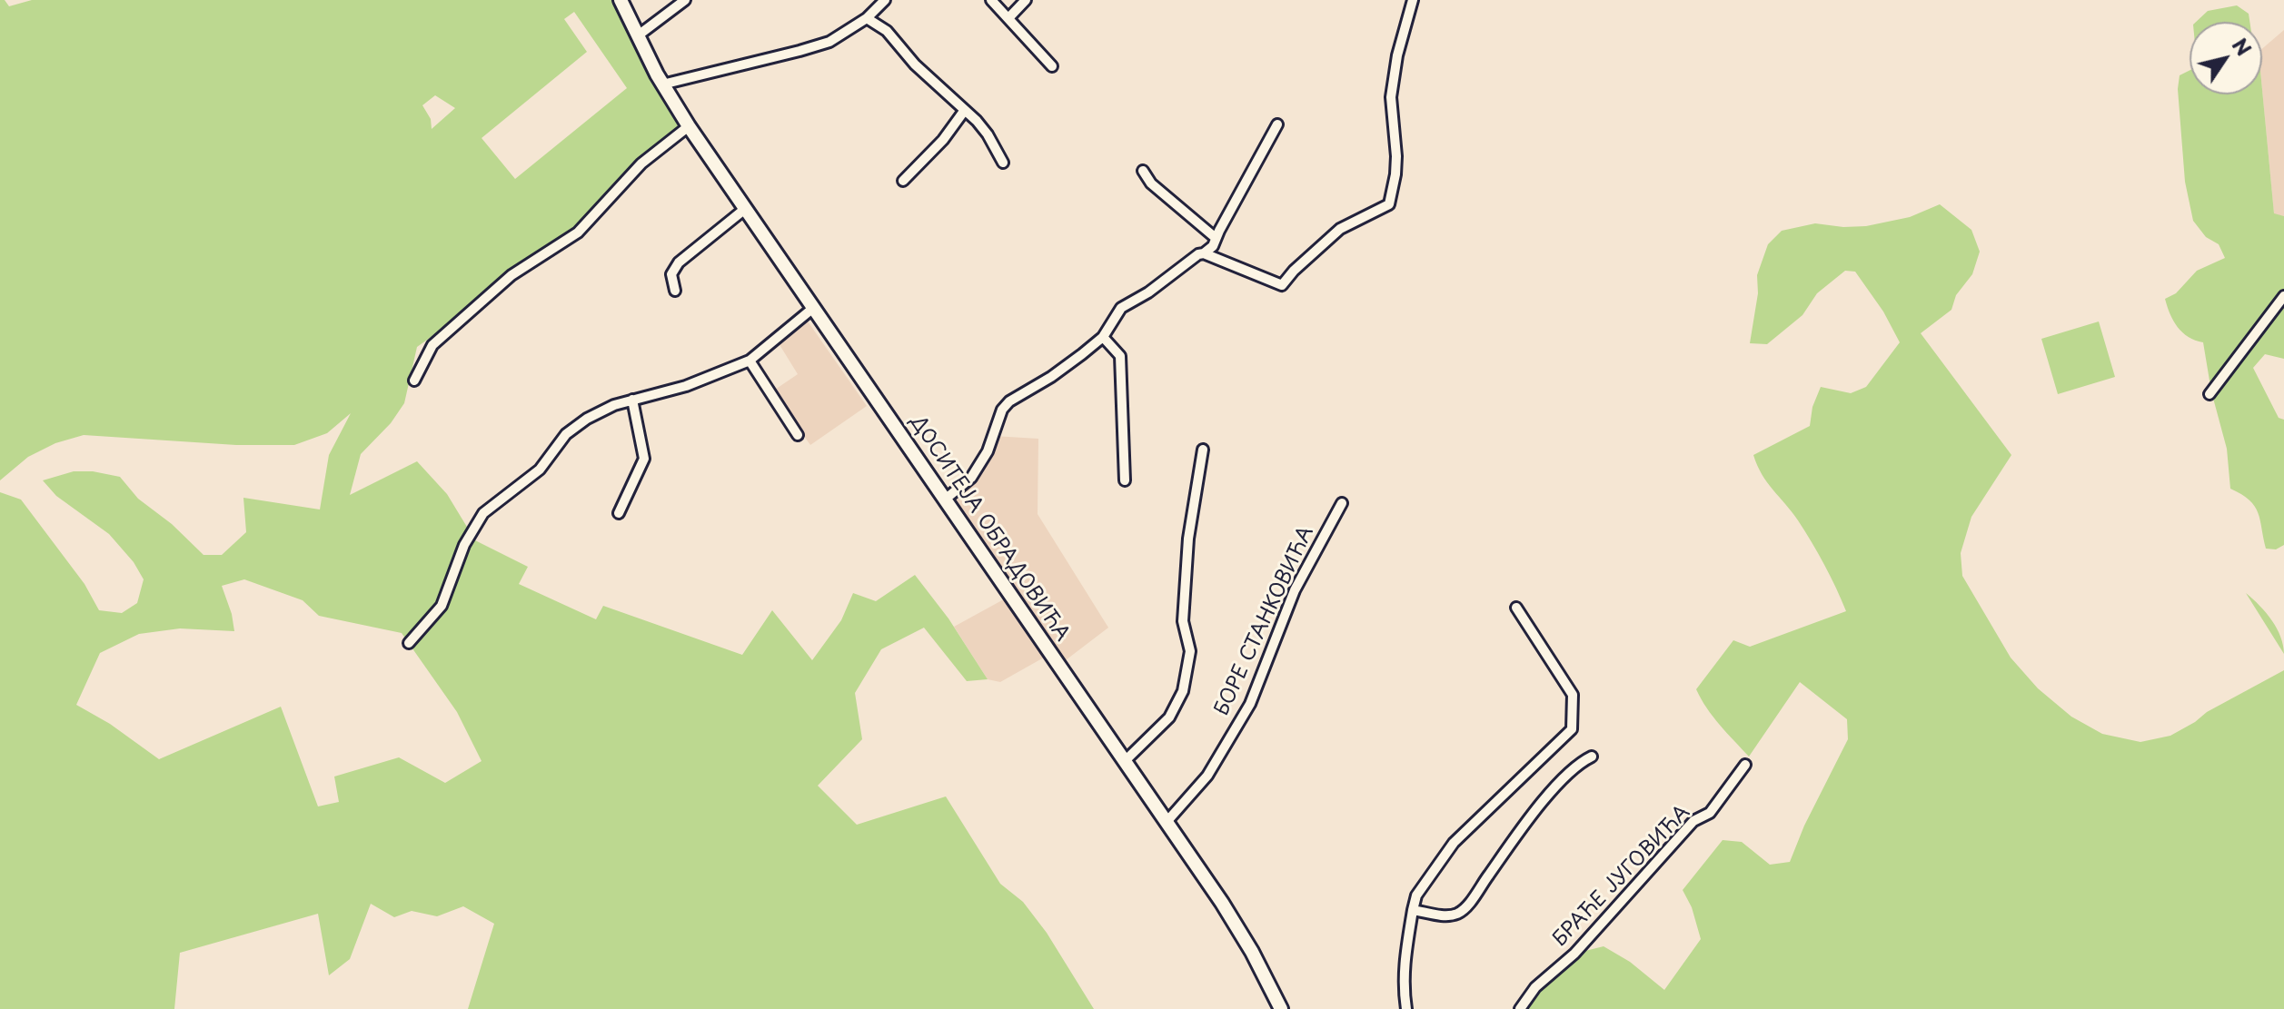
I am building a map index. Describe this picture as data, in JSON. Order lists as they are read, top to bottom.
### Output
{
  "streets": {
    "main road": ["ДОСИТЕЈА ОБРАДОВИЋА"],
    "street": ["БОРЕ СТАНКОВИЋА", "БРАЋЕ ЈУГОВИЋА"]
  },
  "crossings": [
    ["ДОСИТЕЈА ОБРАДОВИЋА", "БОРЕ СТАНКОВИЋА"]
  ],
  "north": "top right"
}
